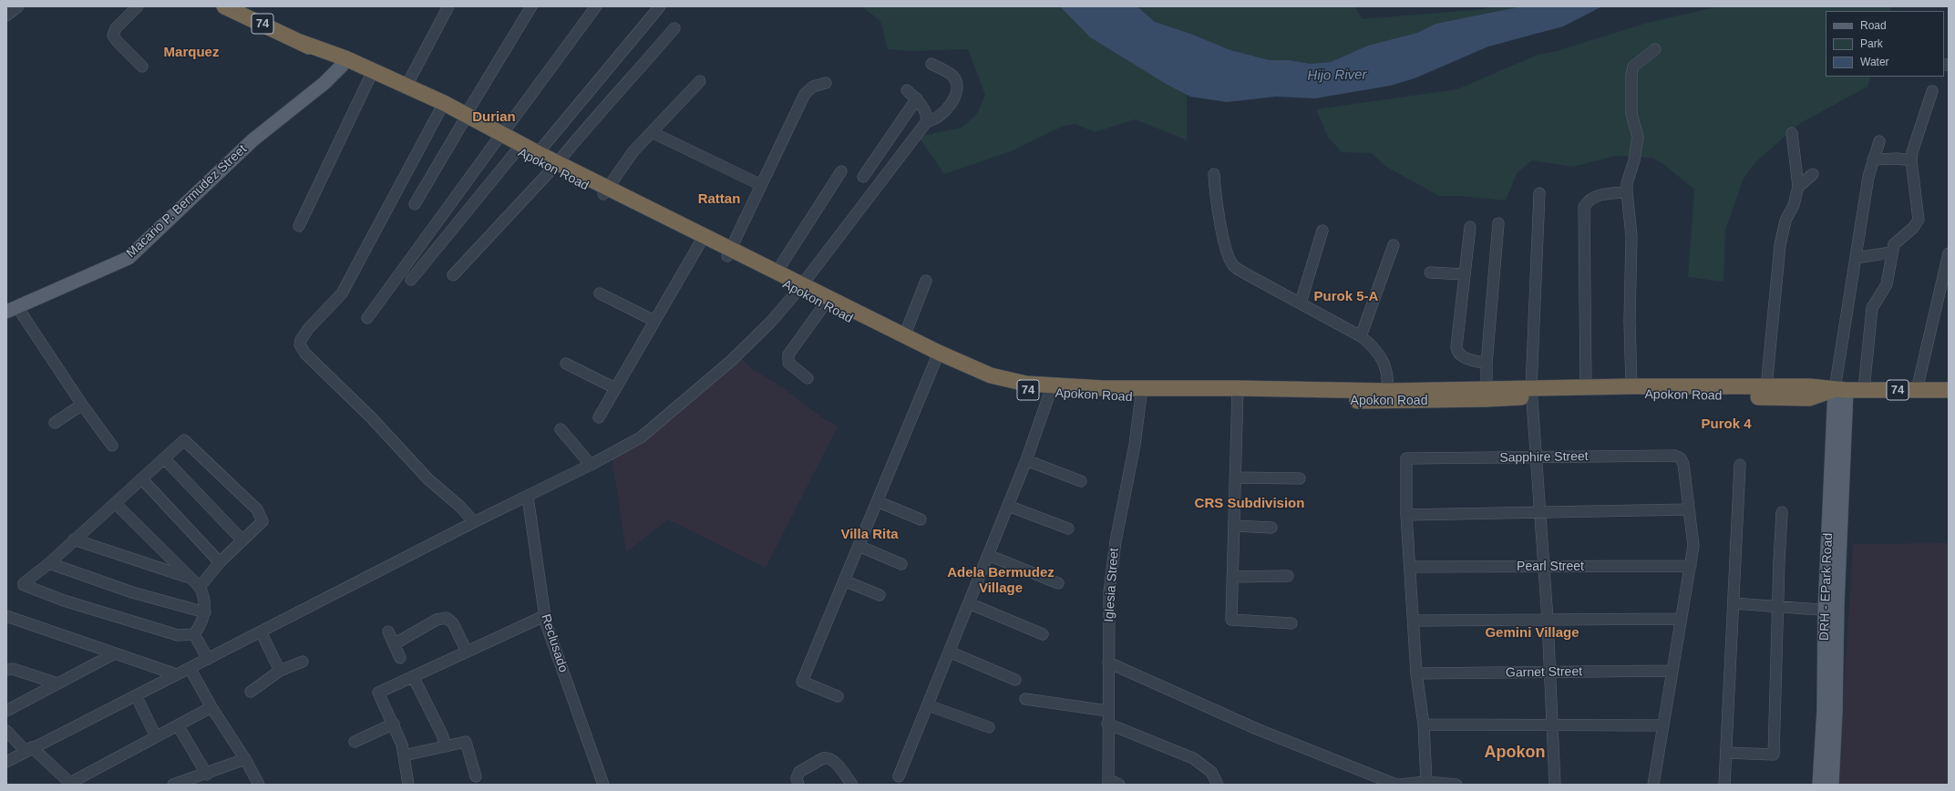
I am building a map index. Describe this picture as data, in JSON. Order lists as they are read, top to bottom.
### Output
{
  "streets": {
    "highway": ["74", "Apokon Road"],
    "main road": ["Macario P. Bermudez Street", "DRH - EPark Road"],
    "street": [
      "Sapphire Street",
      "Pearl Street",
      "Iglesia Street",
      "Reclusado",
      "Garnet Street"
    ]
  },
  "crossings": [
    ["Apokon Road", "Macario P. Bermudez Street"],
    ["Apokon Road", "Iglesia Street"],
    ["Apokon Road", "DRH - EPark Road"]
  ],
  "districts": [
    "Marquez",
    "Durian",
    "Rattan",
    "Purok 5-A",
    "Purok 4",
    "CRS Subdivision",
    "Villa Rita",
    "Adela Bermudez Village",
    "Gemini Village",
    "Apokon"
  ],
  "water": ["Hijo River"],
  "legend": ["Road", "Park", "Water"]
}
